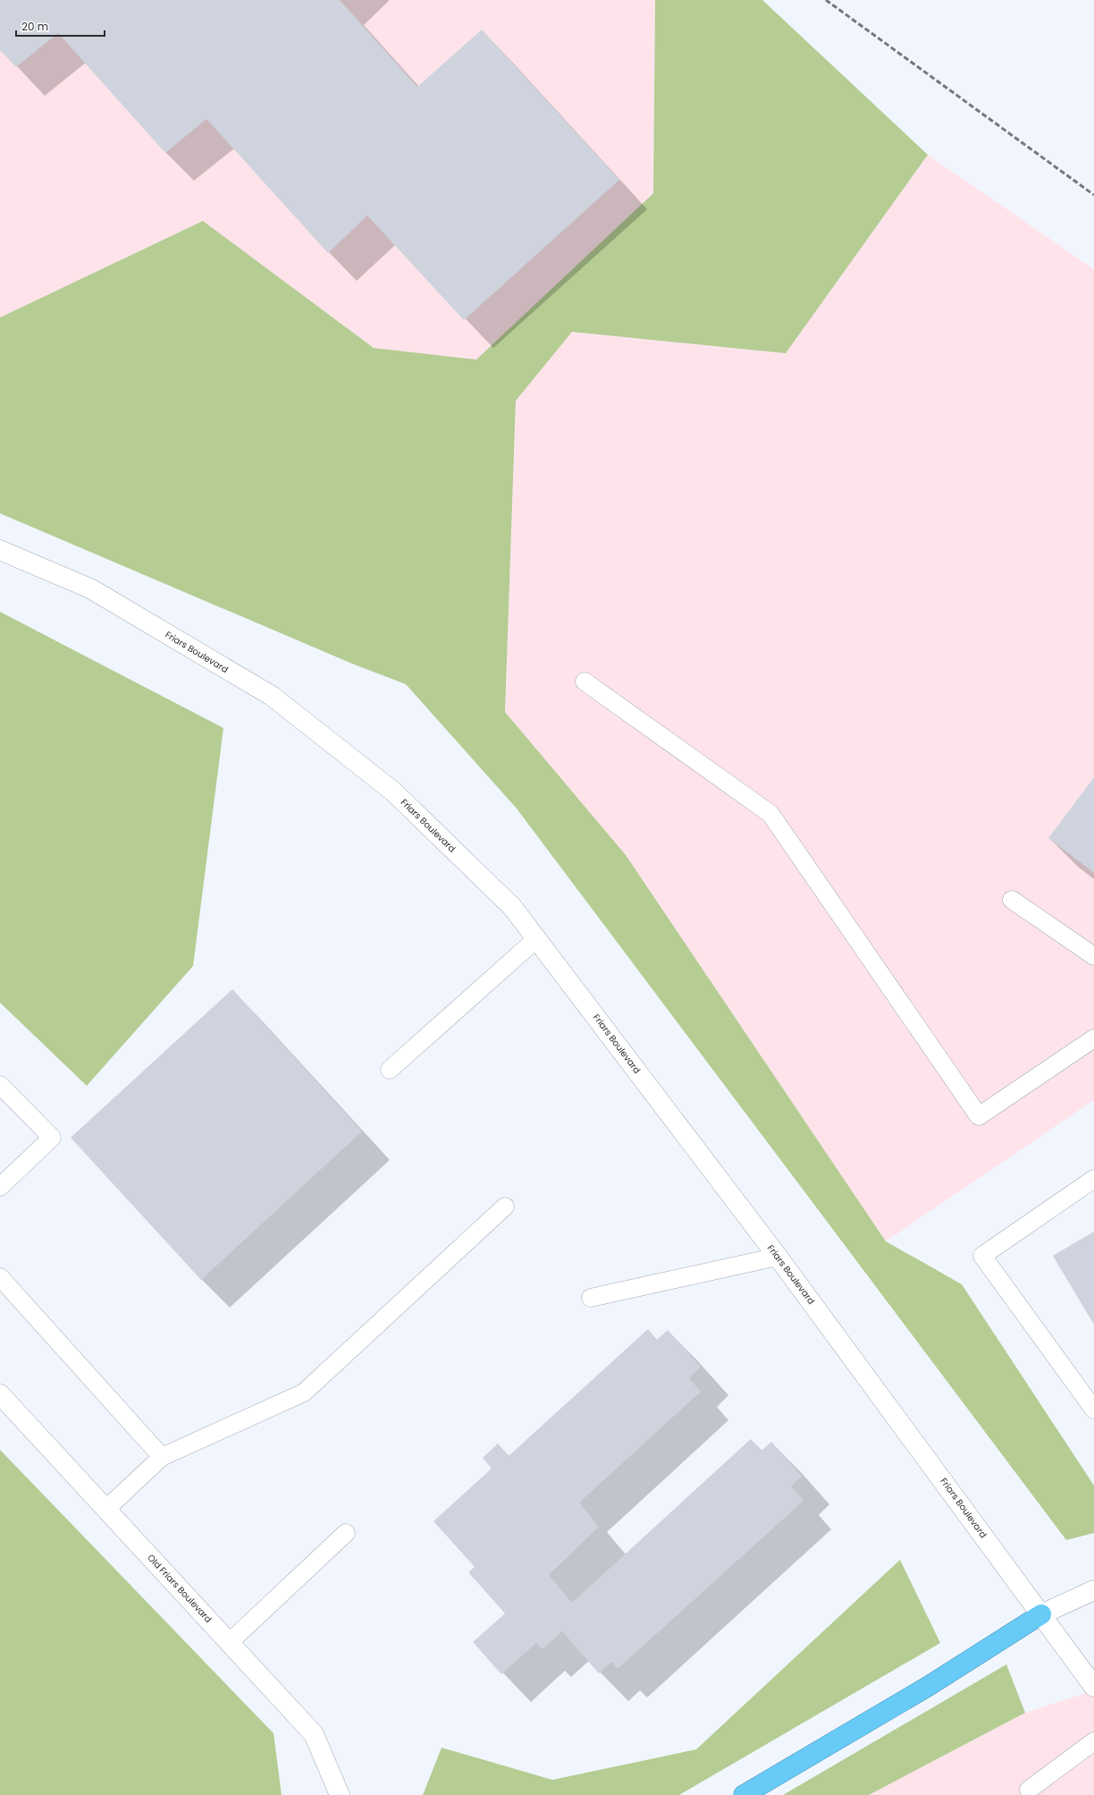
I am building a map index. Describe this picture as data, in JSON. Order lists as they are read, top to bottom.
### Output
{
  "streets": {
    "main road": ["Friars Boulevard", "Old Friars Boulevard"]
  },
  "scale_bar": "20 m"
}
